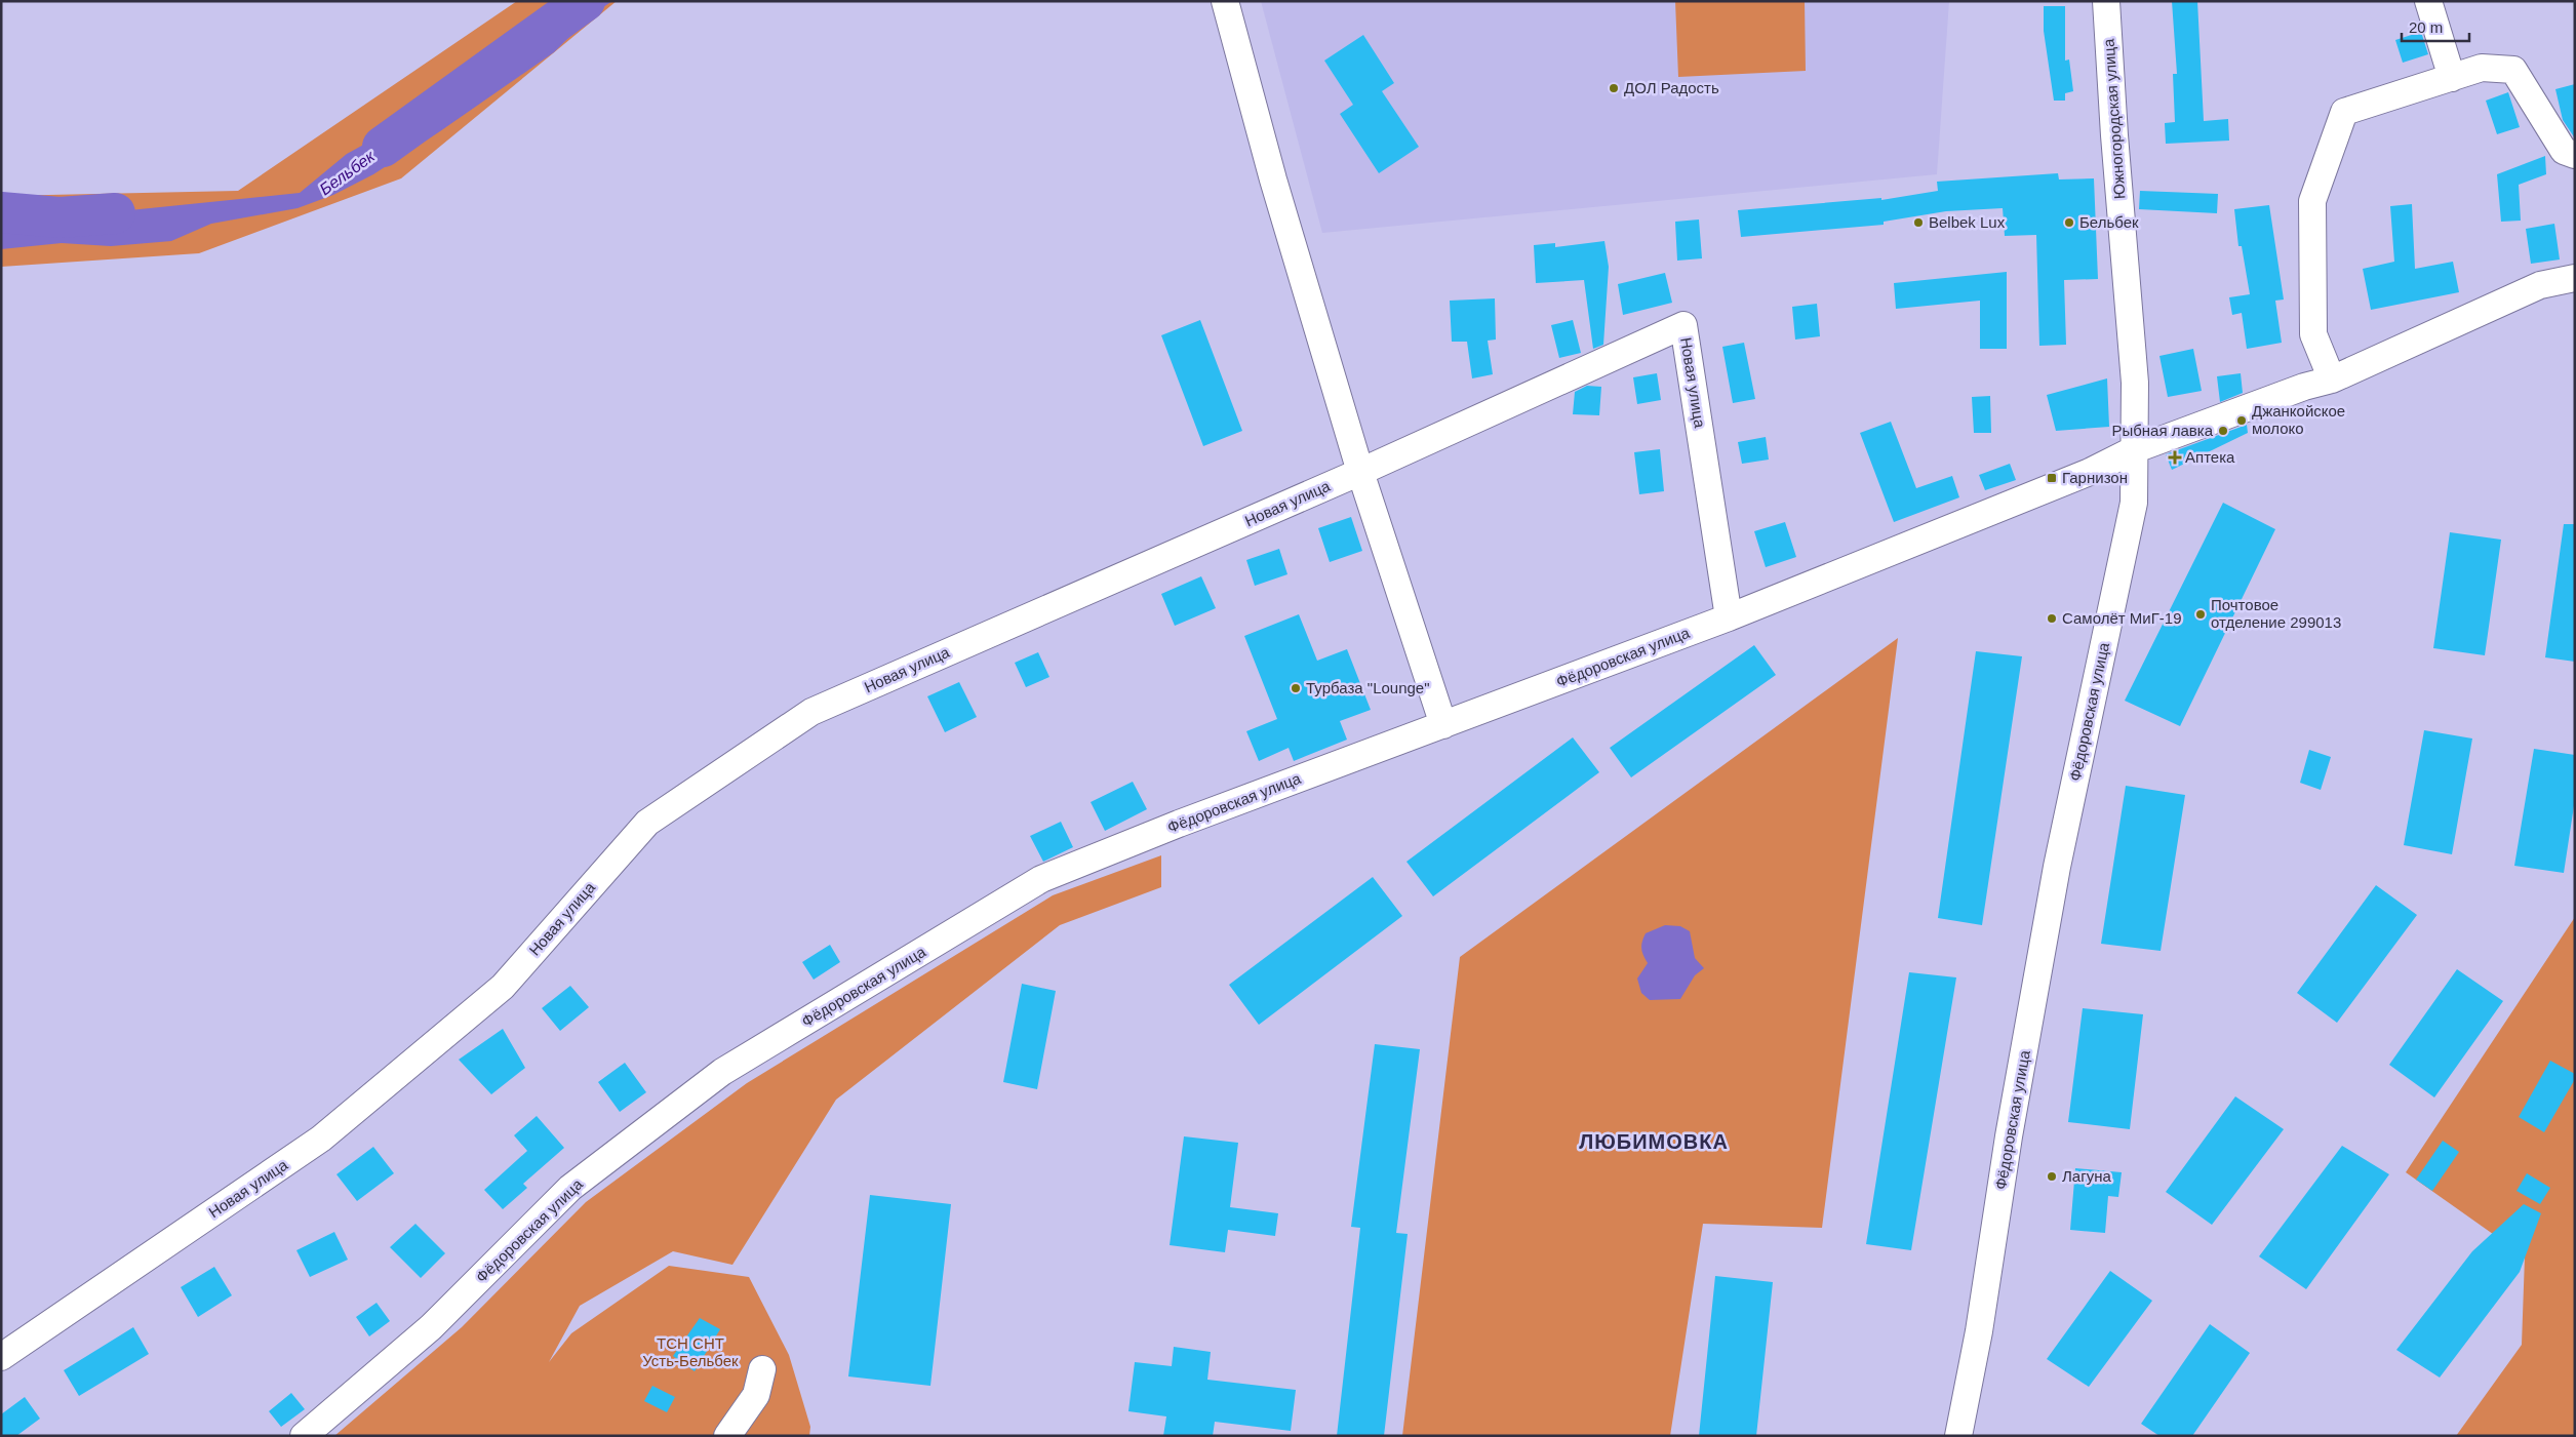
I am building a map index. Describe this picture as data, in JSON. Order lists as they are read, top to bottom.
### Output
{
  "streets": {
    "street": ["Южногородская улица", "Новая улица", "Фёдоровская улица"]
  },
  "crossings": [
    ["Южногородская улица", "Фёдоровская улица"],
    ["Новая улица", "Фёдоровская улица"]
  ],
  "districts": ["ЛЮБИМОВКА"],
  "water": ["Бельбек"],
  "parks": ["ТСН СНТ Усть-Бельбек"],
  "places": {
    "other": [
      "ДОЛ Радость",
      "Belbek Lux",
      "Бельбек",
      "Джанкойское молоко",
      "Рыбная лавка",
      "Почтовое отделение 299013",
      "Самолёт МиГ-19",
      "Турбаза \"Lounge\"",
      "Лагуна"
    ],
    "health": ["Аптека"],
    "transit": ["Гарнизон"]
  },
  "scale_bar": "20 m"
}
